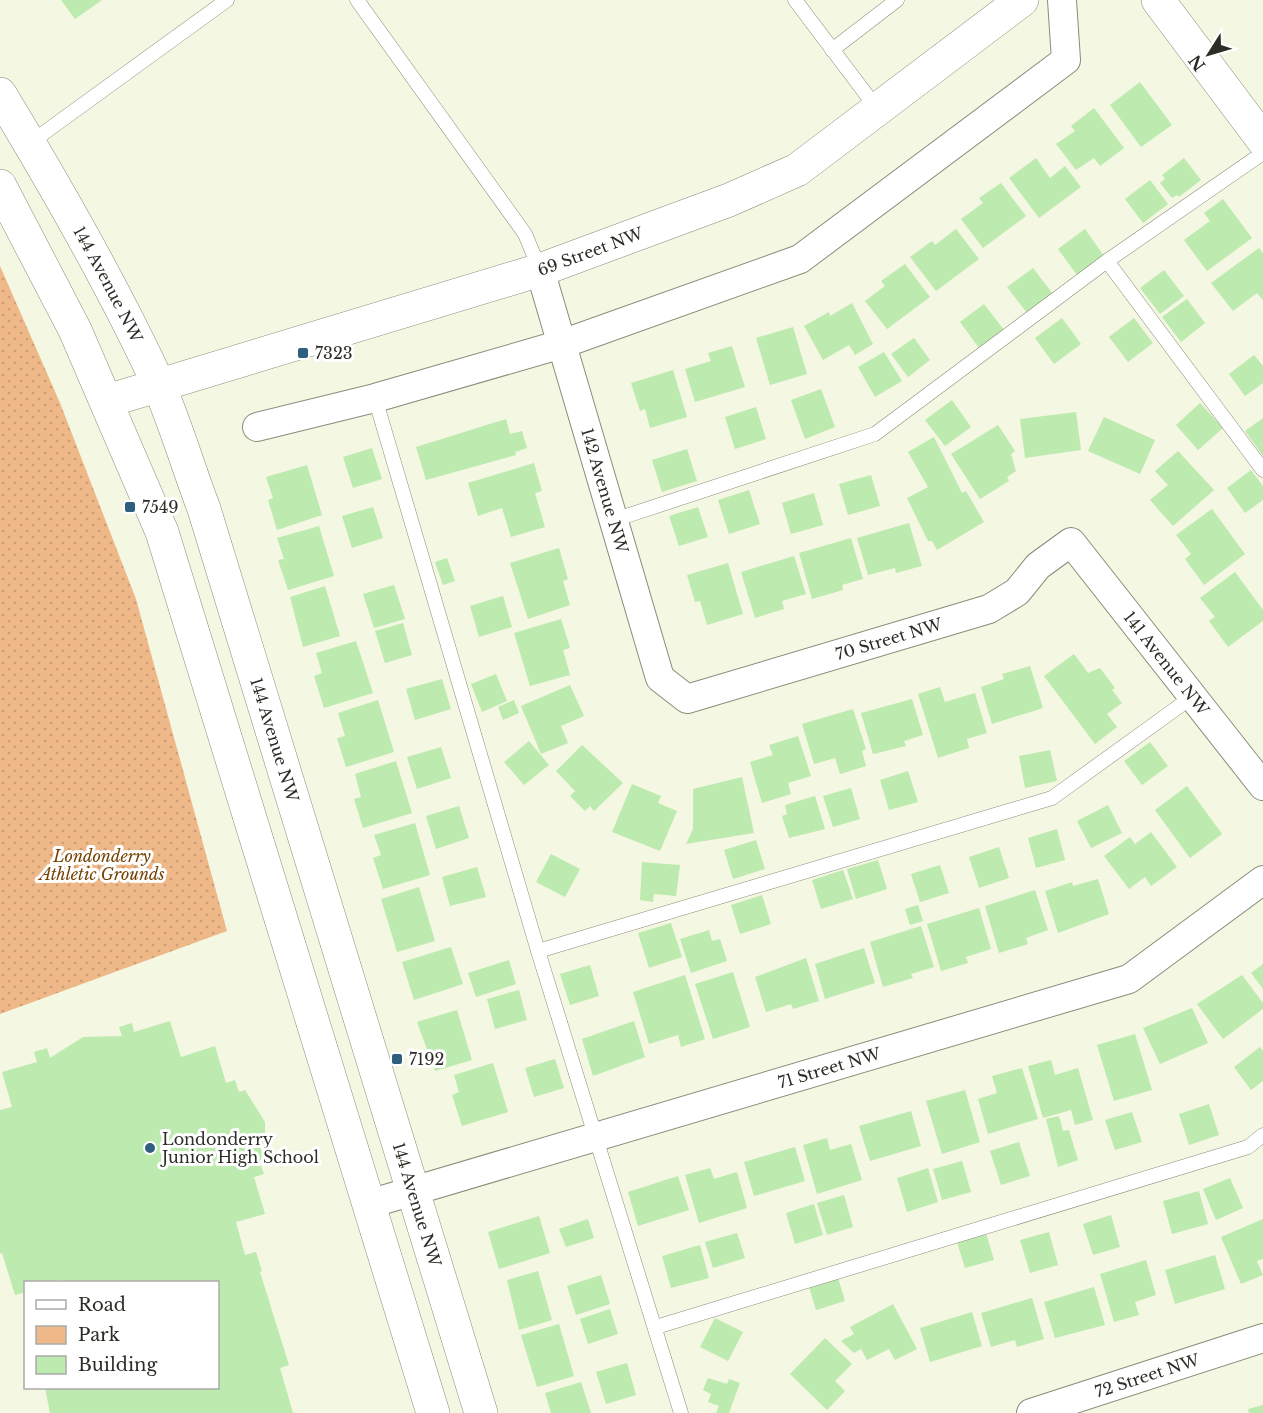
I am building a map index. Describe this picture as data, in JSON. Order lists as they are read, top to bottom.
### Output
{
  "streets": {
    "street": [
      "69 Street NW",
      "144 Avenue NW",
      "142 Avenue NW",
      "70 Street NW",
      "141 Avenue NW",
      "71 Street NW",
      "72 Street NW"
    ]
  },
  "crossings": [
    ["69 Street NW", "144 Avenue NW"],
    ["69 Street NW", "142 Avenue NW"],
    ["144 Avenue NW", "71 Street NW"],
    ["142 Avenue NW", "70 Street NW"],
    ["70 Street NW", "141 Avenue NW"]
  ],
  "parks": ["Londonderry Athletic Grounds"],
  "places": {
    "transit": ["7323", "7549", "7192"],
    "other": ["Londonderry Junior High School"]
  },
  "legend": ["Road", "Park", "Building"],
  "north": "bottom left"
}
